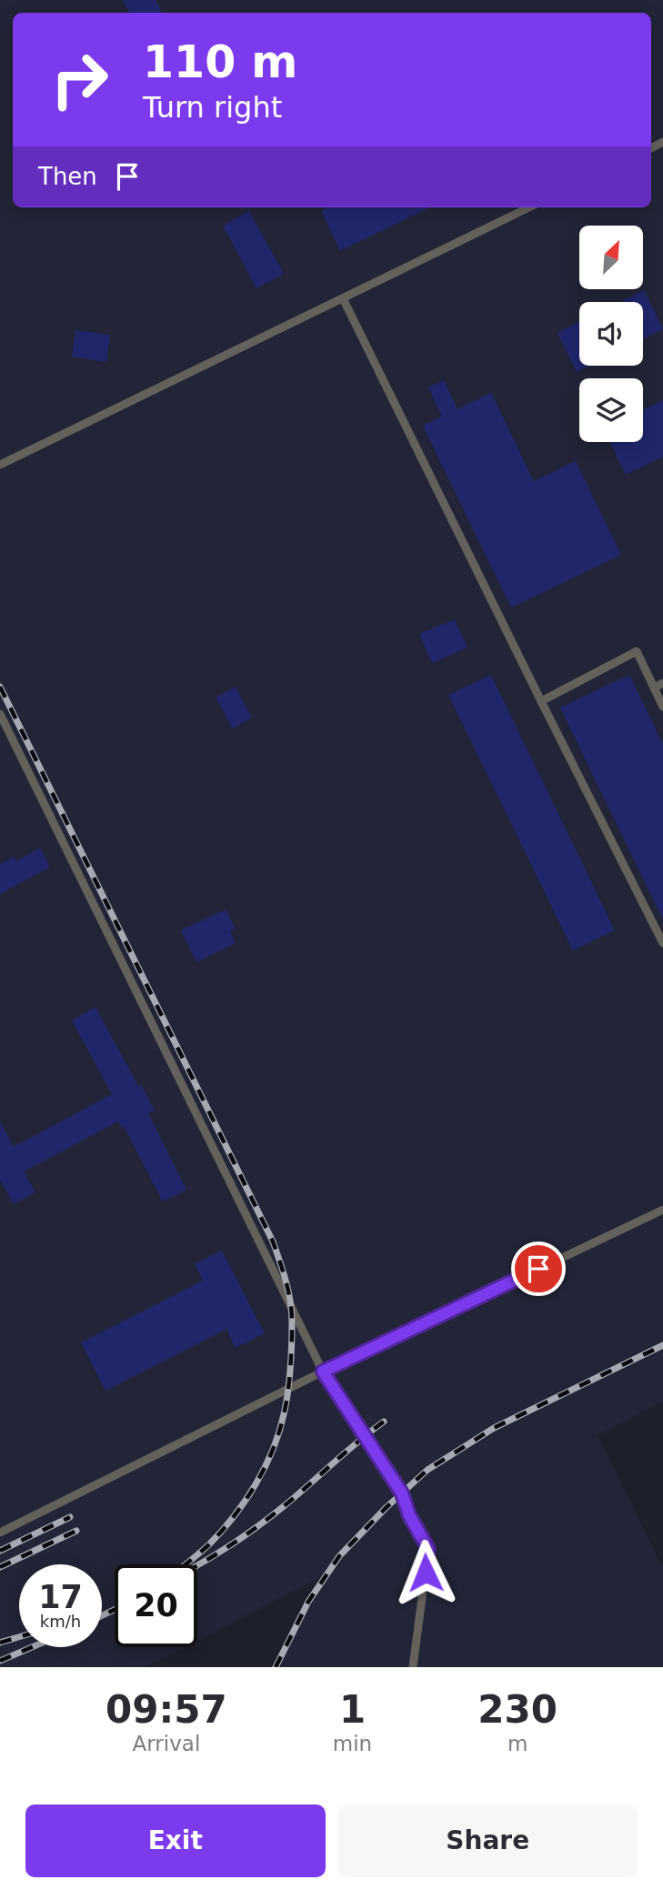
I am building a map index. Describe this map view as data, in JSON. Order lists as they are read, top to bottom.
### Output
{
  "north": "top right",
  "page": {
    "turn": ["110 m", "Turn right"],
    "then": "Then",
    "speed": "17 km/h",
    "limit": "20",
    "eta": [
      "09:57",
      "Arrival",
      "1",
      "min",
      "230",
      "m"
    ],
    "buttons": ["Exit", "Share"]
  }
}
